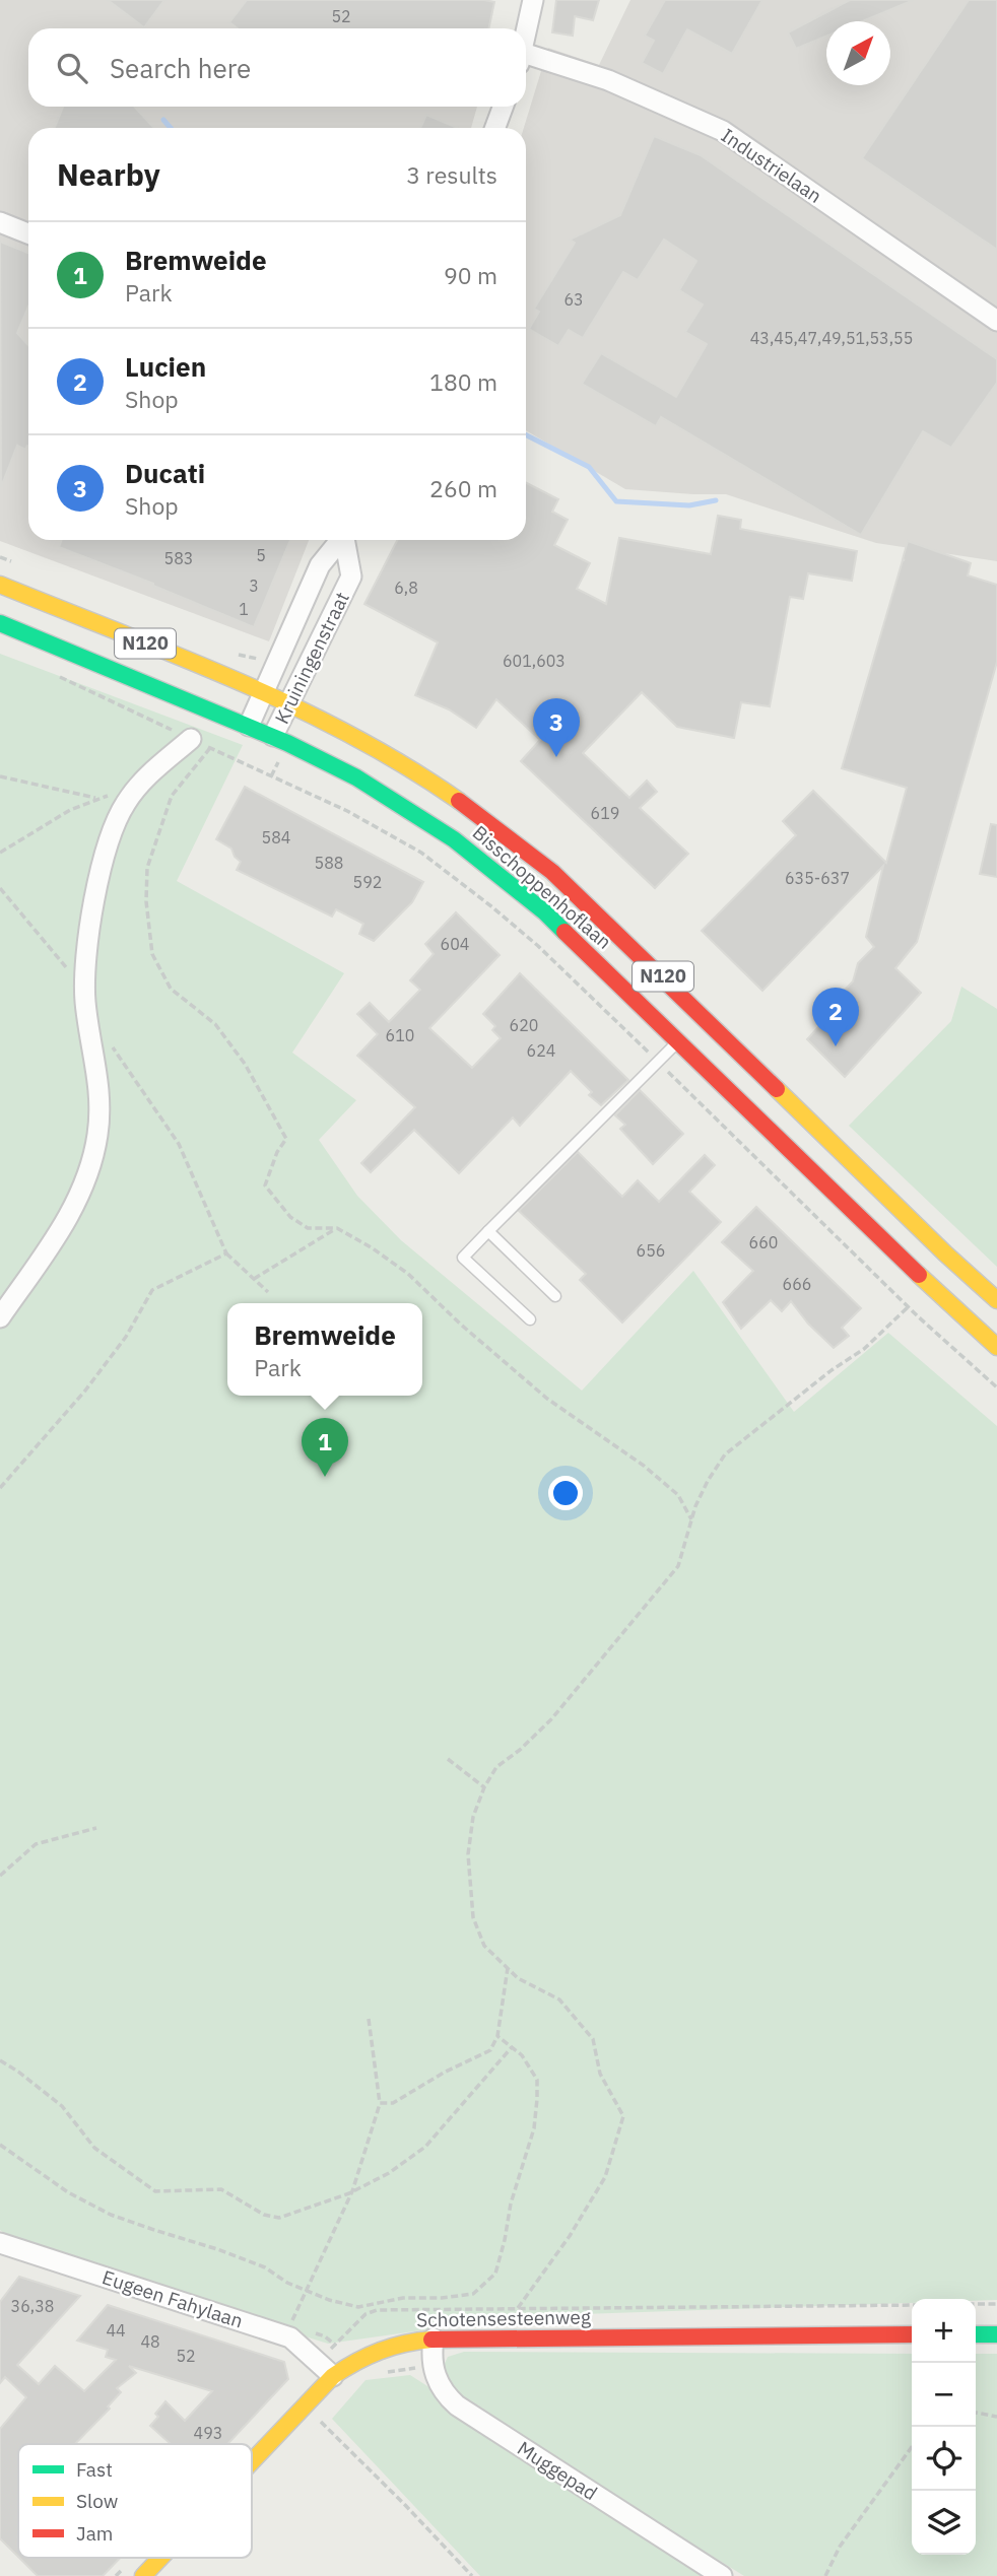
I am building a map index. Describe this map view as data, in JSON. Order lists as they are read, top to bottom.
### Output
{
  "streets": {
    "main road": ["N120", "Bisschoppenhoflaan", "Schotensesteenweg"],
    "street": [
      "Industrielaan",
      "Kruiningenstraat",
      "Eugeen Fahylaan",
      "Muggepad"
    ]
  },
  "crossings": [
    ["Kruiningenstraat", "Bisschoppenhoflaan"],
    ["Eugeen Fahylaan", "Schotensesteenweg"]
  ],
  "house_numbers": [
    "52",
    "63",
    "43,45,47,49,51,53,55",
    "5",
    "583",
    "3",
    "6,8",
    "1",
    "601,603",
    "619",
    "584",
    "588",
    "635-637",
    "592",
    "604",
    "620",
    "610",
    "624",
    "660",
    "656",
    "666",
    "36,38",
    "44",
    "48",
    "52",
    "493"
  ],
  "legend": ["Fast", "Slow", "Jam"],
  "north": "top right",
  "page": {
    "search": "Search here",
    "heading": ["Nearby", "3 results"],
    "list": [
      {
        "mark": "1",
        "name": "Bremweide",
        "note": "Park",
        "value": "90 m"
      },
      {
        "mark": "2",
        "name": "Lucien",
        "note": "Shop",
        "value": "180 m"
      },
      {
        "mark": "3",
        "name": "Ducati",
        "note": "Shop",
        "value": "260 m"
      }
    ],
    "pins": ["3", "2", "1"],
    "popup": ["Bremweide", "Park"],
    "map_buttons": ["+", "−"]
  }
}
